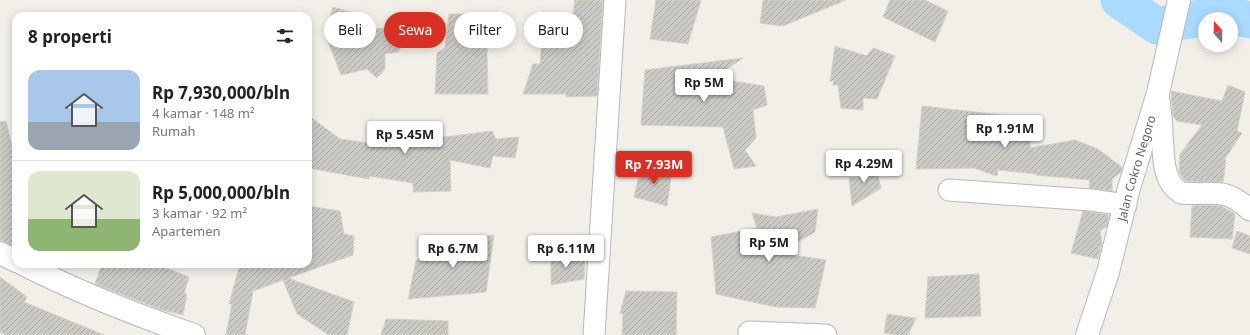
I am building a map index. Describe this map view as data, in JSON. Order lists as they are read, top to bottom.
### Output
{
  "streets": {
    "street": ["Jalan Cokro Negoro"]
  },
  "north": "top",
  "page": {
    "chip": [
      "Beli",
      "Sewa",
      "Filter",
      "Baru"
    ],
    "heading": "8 properti",
    "list": [
      {
        "name": "Rp 7,930,000/bln",
        "note": "4 kamar · 148 m² · Rumah"
      },
      {
        "name": "Rp 5,000,000/bln",
        "note": "3 kamar · 92 m² · Apartemen"
      }
    ],
    "price": [
      "Rp 5M",
      "Rp 1.91M",
      "Rp 5.45M",
      "Rp 4.29M",
      "Rp 7.93M",
      "Rp 5M",
      "Rp 6.7M",
      "Rp 6.11M"
    ]
  }
}
